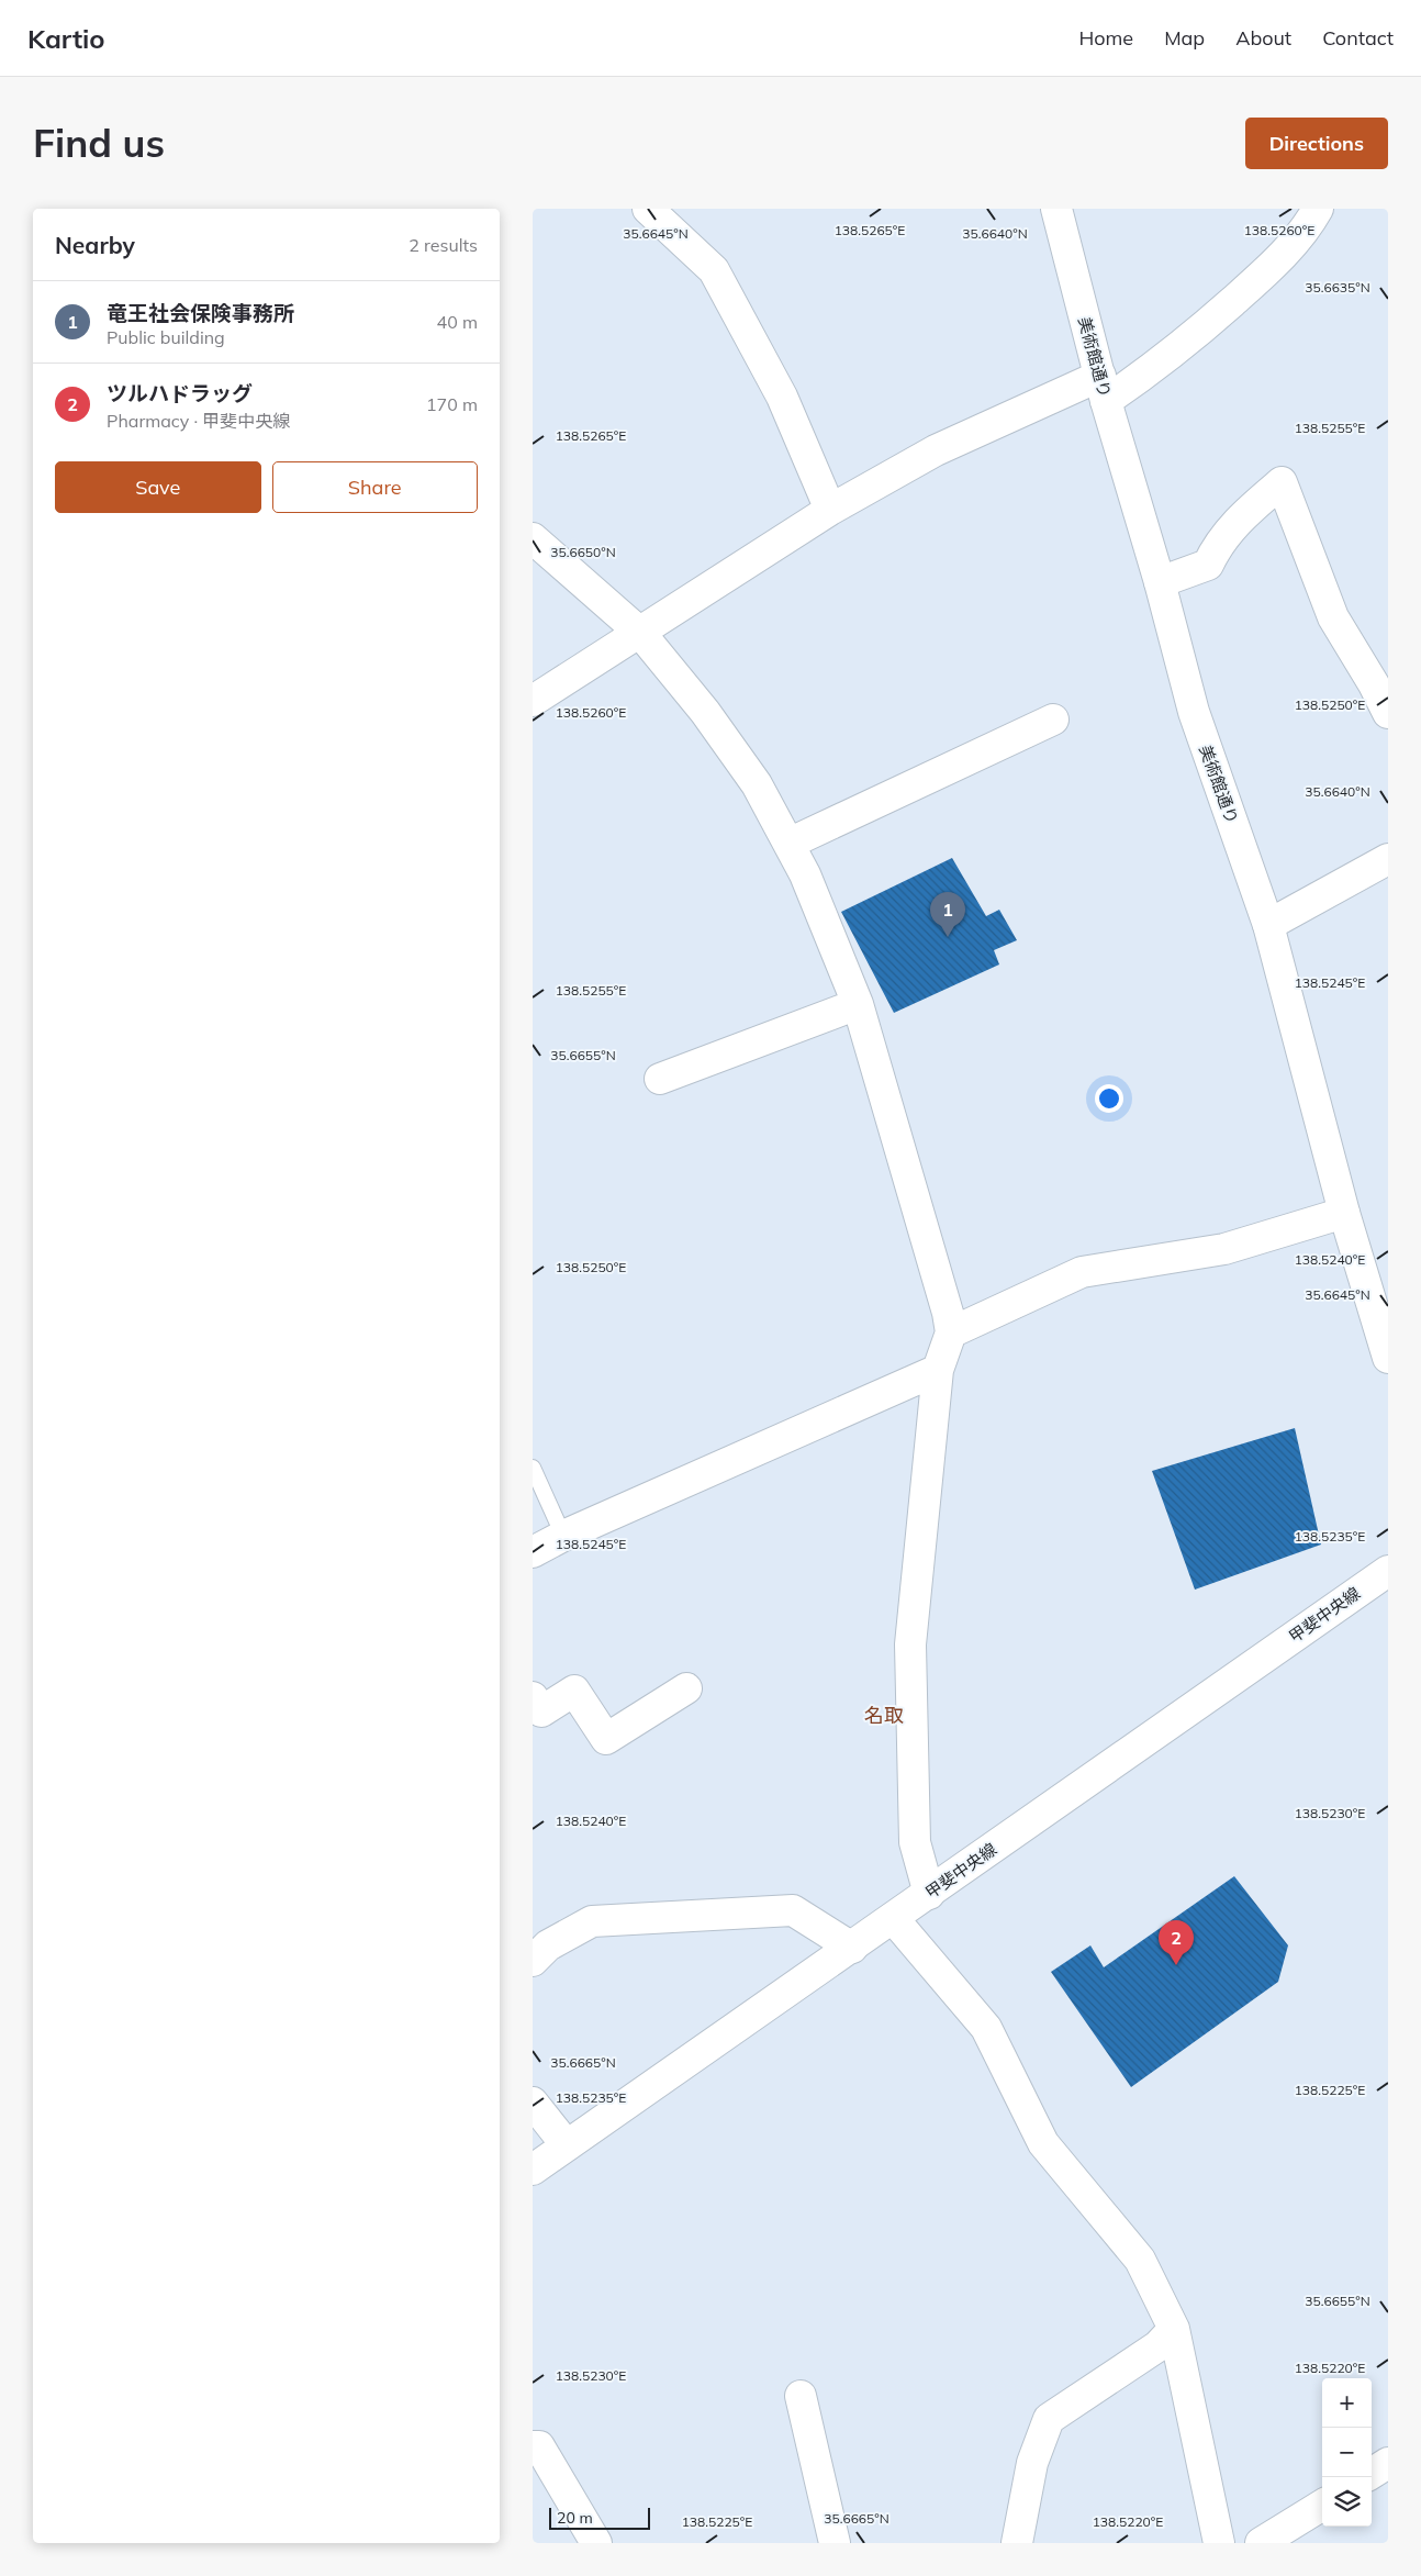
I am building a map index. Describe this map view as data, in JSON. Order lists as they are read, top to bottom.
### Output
{
  "streets": {
    "main road": ["美術館通り", "甲斐中央線"]
  },
  "districts": ["名取"],
  "scale_bar": "20 m",
  "page": {
    "header": "Kartio",
    "nav": [
      "Home",
      "Map",
      "About",
      "Contact"
    ],
    "buttons": [
      "Directions",
      ["Save", "Share"]
    ],
    "title": "Find us",
    "heading": ["Nearby", "2 results"],
    "list": [
      {
        "mark": "1",
        "name": "竜王社会保険事務所",
        "note": "Public building",
        "value": "40 m"
      },
      {
        "mark": "2",
        "name": "ツルハドラッグ",
        "note": "Pharmacy · 甲斐中央線",
        "value": "170 m"
      }
    ],
    "pins": ["1", "2"],
    "map_buttons": ["+", "−"],
    "scale": "20 m"
  },
  "coordinates": [
    "138.5265°E",
    "138.5260°E",
    "35.6645°N",
    "35.6640°N",
    "35.6635°N",
    "138.5255°E",
    "35.6650°N",
    "138.5250°E",
    "138.5245°E",
    "35.6655°N",
    "138.5240°E",
    "138.5235°E",
    "138.5230°E",
    "35.6665°N",
    "138.5225°E",
    "138.5220°E"
  ]
}
